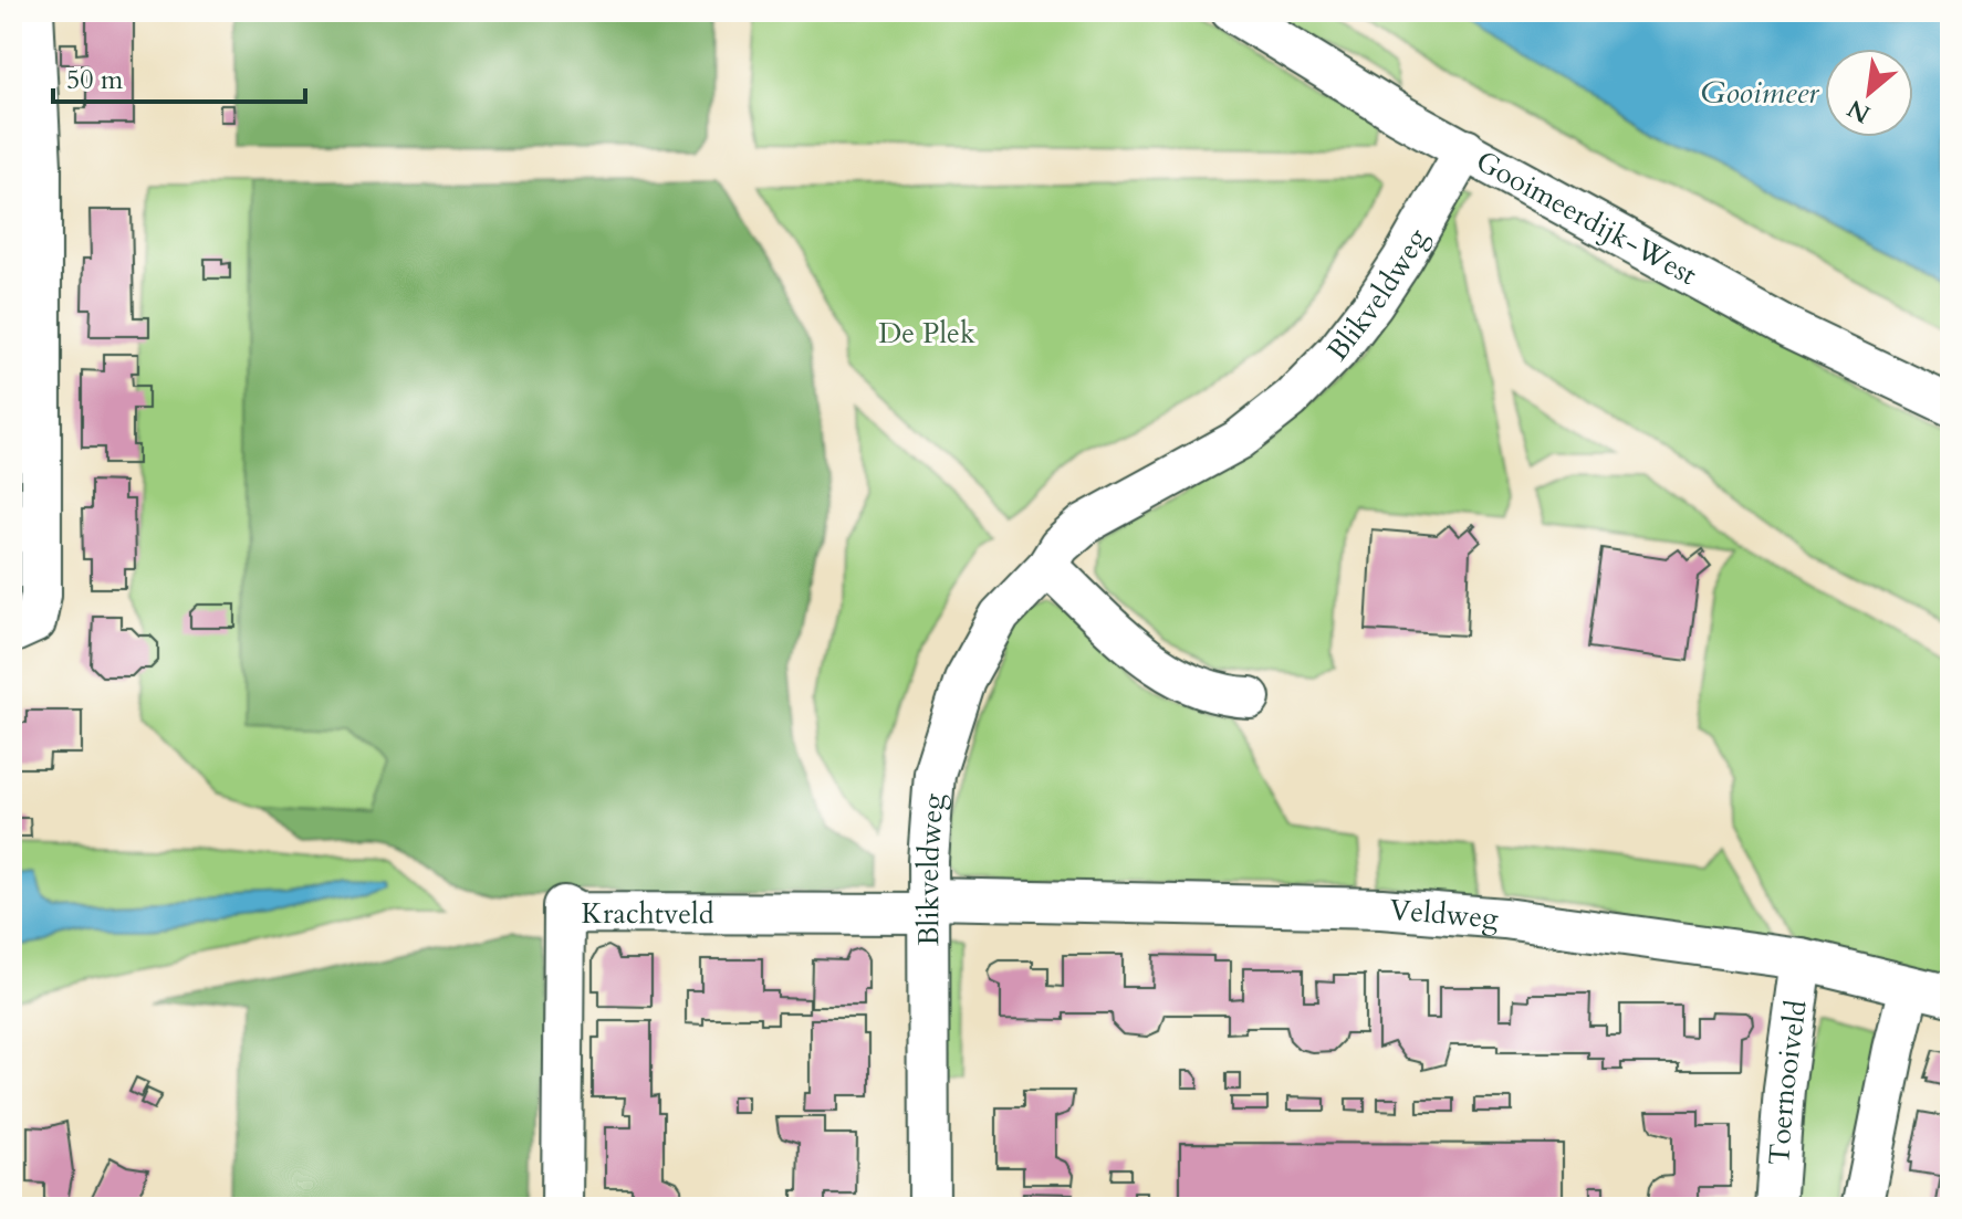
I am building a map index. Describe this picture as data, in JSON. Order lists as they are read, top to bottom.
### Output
{
  "streets": {
    "street": [
      "Gooimeerdijk-West",
      "Blikveldweg",
      "Krachtveld",
      "Veldweg",
      "Toernooiveld"
    ]
  },
  "crossings": [
    ["Gooimeerdijk-West", "Blikveldweg"],
    ["Blikveldweg", "Krachtveld"],
    ["Blikveldweg", "Veldweg"],
    ["Krachtveld", "Veldweg"],
    ["Veldweg", "Toernooiveld"]
  ],
  "water": ["Gooimeer"],
  "parks": ["De Plek"],
  "scale_bar": "50 m",
  "north": "bottom left"
}
